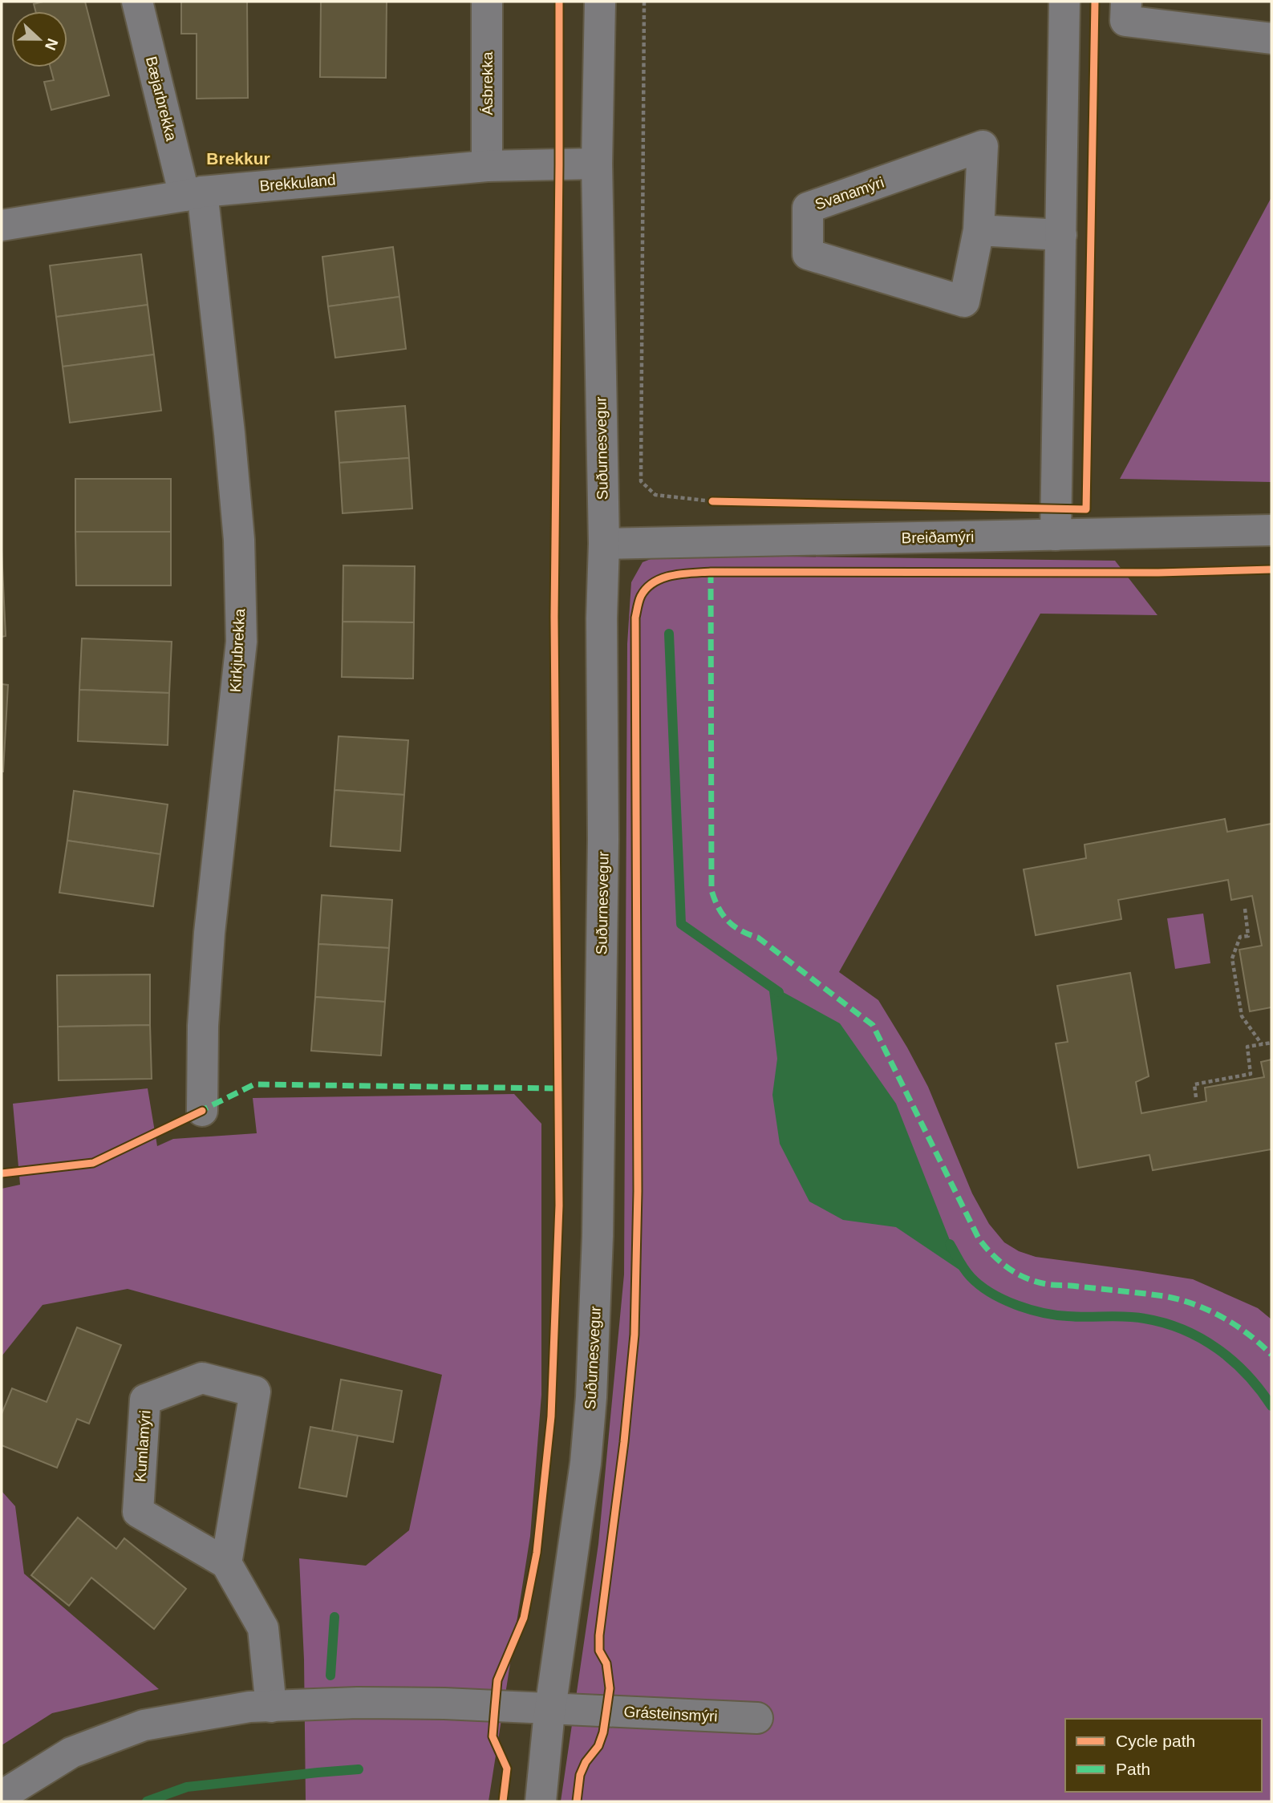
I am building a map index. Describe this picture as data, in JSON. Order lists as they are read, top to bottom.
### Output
{
  "streets": {
    "street": [
      "Ásbrekka",
      "Bæjarbrekka",
      "Brekkuland",
      "Svanamýri",
      "Suðurnesvegur",
      "Breiðamýri",
      "Kirkjubrekka",
      "Kumlamýri",
      "Grásteinsmýri"
    ]
  },
  "crossings": [
    ["Ásbrekka", "Brekkuland"],
    ["Bæjarbrekka", "Brekkuland"],
    ["Bæjarbrekka", "Kirkjubrekka"],
    ["Brekkuland", "Suðurnesvegur"],
    ["Brekkuland", "Kirkjubrekka"],
    ["Suðurnesvegur", "Breiðamýri"],
    ["Suðurnesvegur", "Grásteinsmýri"]
  ],
  "districts": ["Brekkur"],
  "legend": ["Cycle path", "Path"],
  "north": "right"
}
